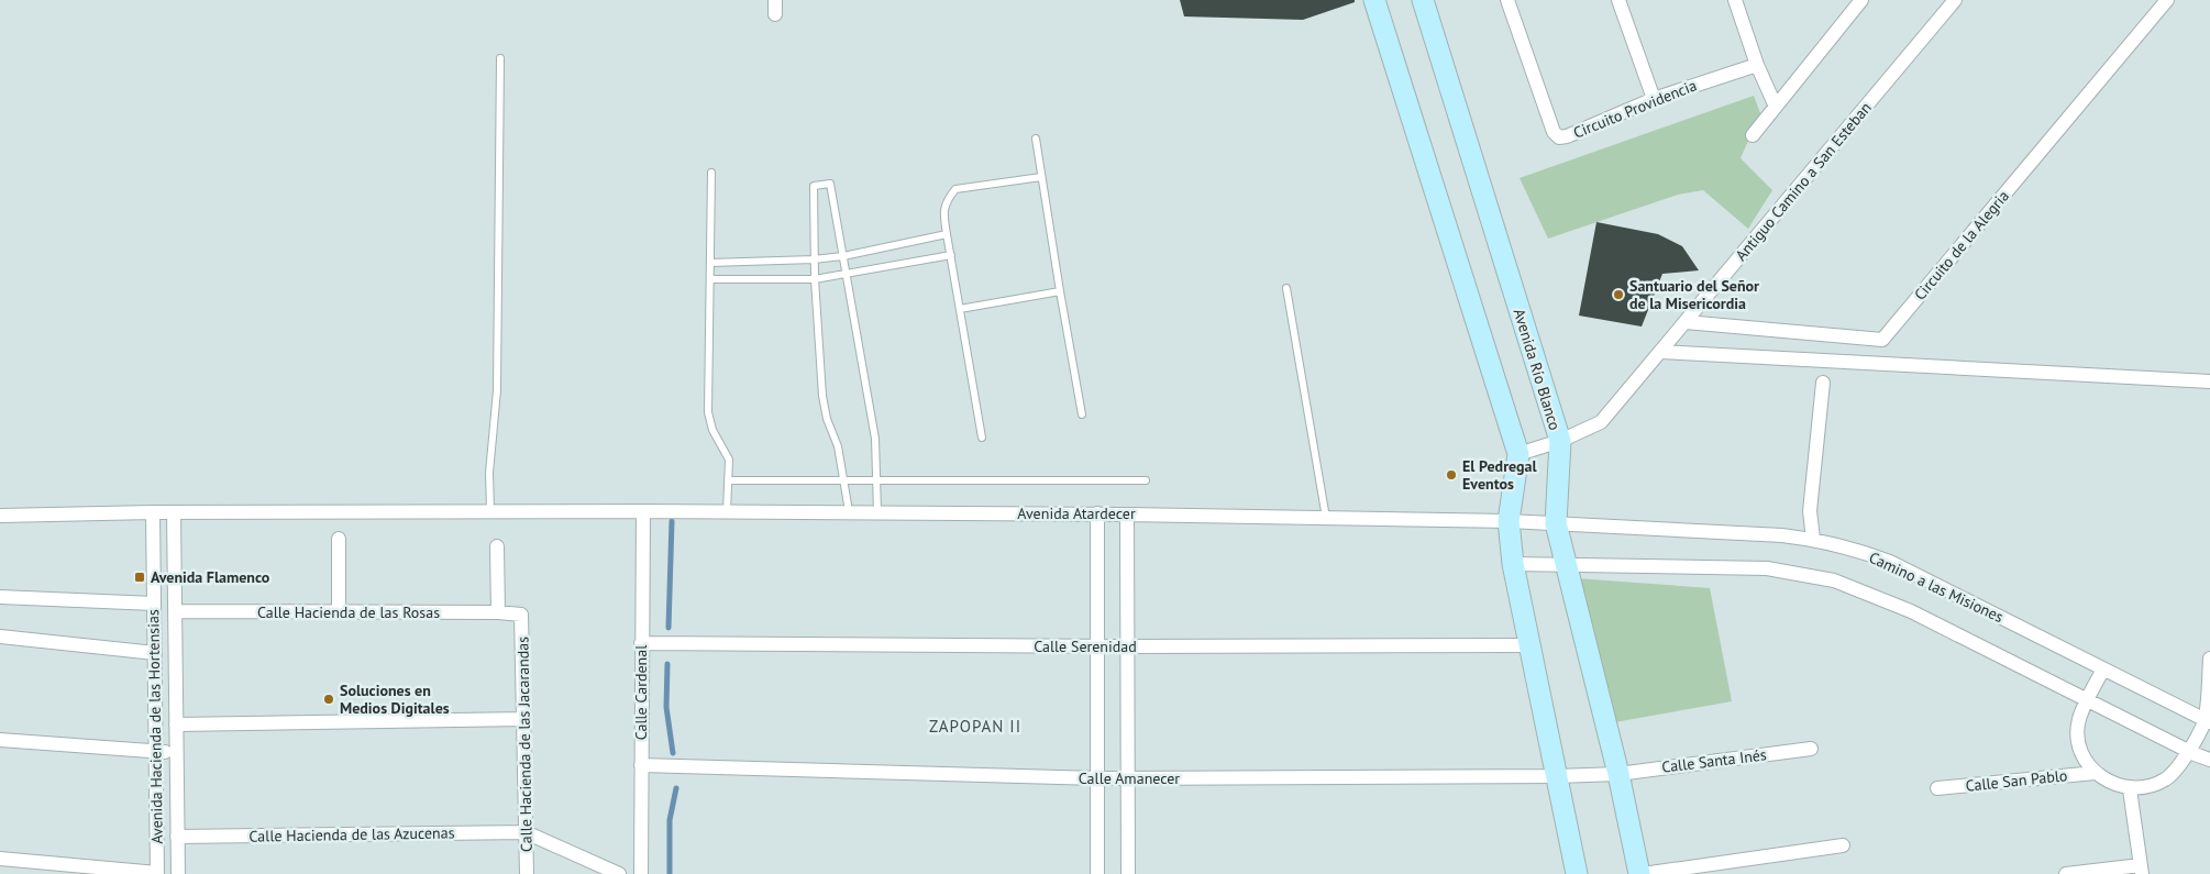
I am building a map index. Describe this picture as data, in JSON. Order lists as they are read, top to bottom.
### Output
{
  "streets": {
    "street": [
      "Circuito Providencia",
      "Antiguo Camino a San Esteban",
      "Circuito de la Alegria",
      "Avenida Río Blanco",
      "Avenida Atardecer",
      "Camino a las Misiones",
      "Calle Hacienda de las Rosas",
      "Calle Serenidad",
      "Calle Cardenal",
      "Avenida Hacienda de las Hortensias",
      "Calle Hacienda de las Jacarandas",
      "Calle Santa Inés",
      "Calle Amanecer",
      "Calle San Pablo",
      "Calle Hacienda de las Azucenas"
    ]
  },
  "crossings": [
    ["Antiguo Camino a San Esteban", "Avenida Río Blanco"],
    ["Avenida Río Blanco", "Camino a las Misiones"],
    ["Avenida Río Blanco", "Calle Santa Inés"],
    ["Avenida Río Blanco", "Calle Amanecer"],
    ["Avenida Atardecer", "Camino a las Misiones"],
    ["Avenida Atardecer", "Calle Cardenal"],
    ["Calle Hacienda de las Rosas", "Avenida Hacienda de las Hortensias"],
    ["Calle Hacienda de las Rosas", "Calle Hacienda de las Jacarandas"],
    ["Calle Serenidad", "Calle Cardenal"],
    ["Calle Cardenal", "Calle Amanecer"],
    ["Avenida Hacienda de las Hortensias", "Calle Hacienda de las Azucenas"],
    ["Calle Hacienda de las Jacarandas", "Calle Hacienda de las Azucenas"],
    ["Calle Santa Inés", "Calle Amanecer"]
  ],
  "districts": ["ZAPOPAN II"],
  "places": {
    "other": ["Santuario del Señor de la Misericordia", "El Pedregal Eventos", "Soluciones en Medios Digitales"],
    "transit": ["Avenida Flamenco"]
  }
}
